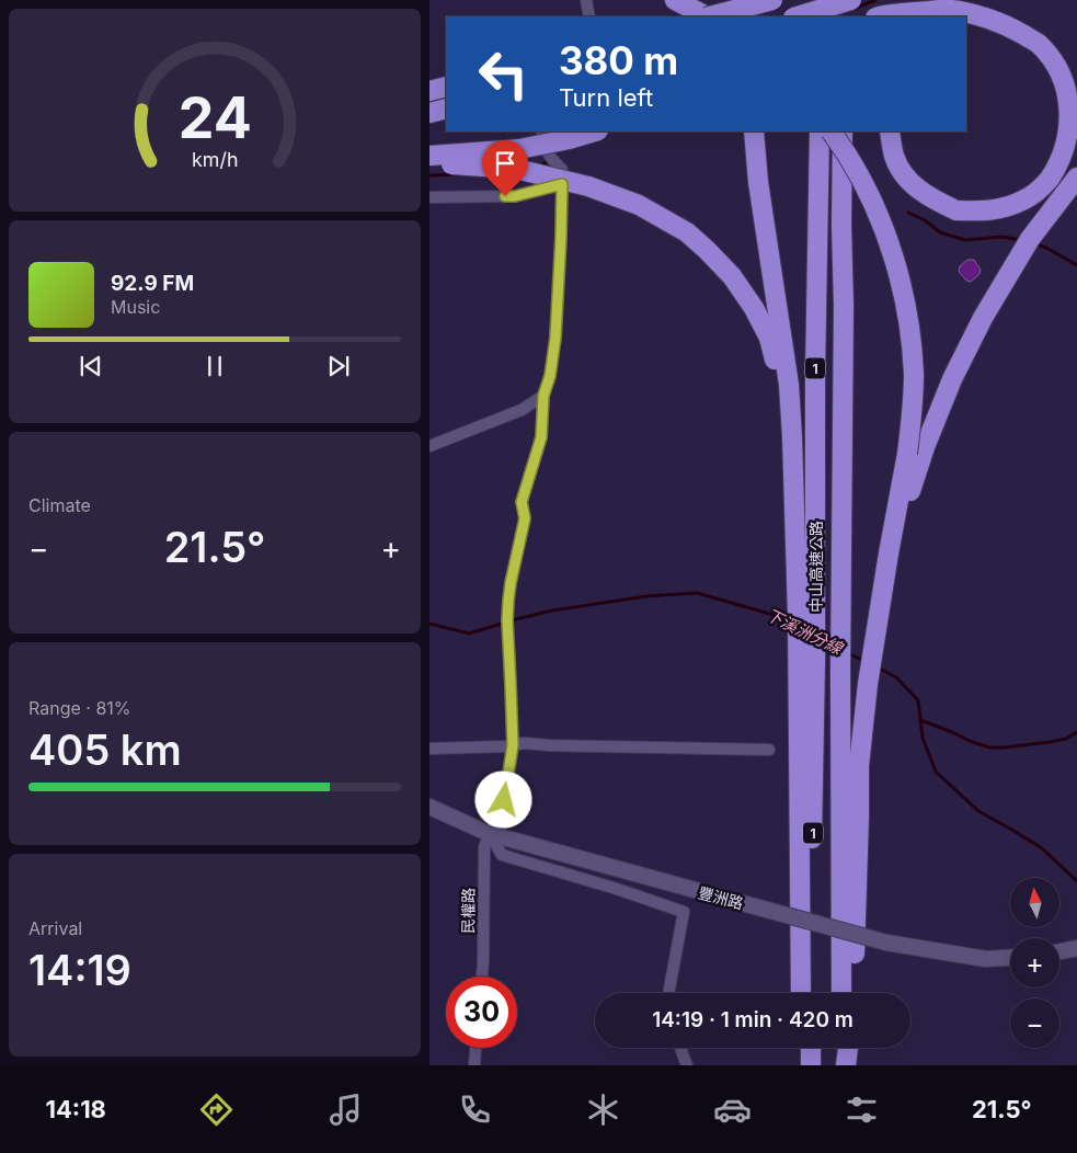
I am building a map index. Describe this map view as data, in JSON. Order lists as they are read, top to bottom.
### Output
{
  "streets": {
    "highway": ["1", "中山高速公路"],
    "street": ["豐洲路", "民權路"]
  },
  "crossings": [
    ["豐洲路", "民權路"]
  ],
  "water": ["下溪洲分線"],
  "north": "top",
  "page": {
    "turn": ["380 m", "Turn left"],
    "song": ["92.9 FM", "Music"],
    "tile": [
      "Climate",
      ["Range · 81%", "405 km"],
      ["Arrival", "14:19"]
    ],
    "heat": ["−", "21.5°", "+"],
    "map_buttons": ["+", "−"],
    "limit": "30",
    "trip": "14:19 · 1 min · 420 m",
    "tabs": ["14:18", "21.5°"],
    "gauge": ["24", "km/h"]
  }
}
